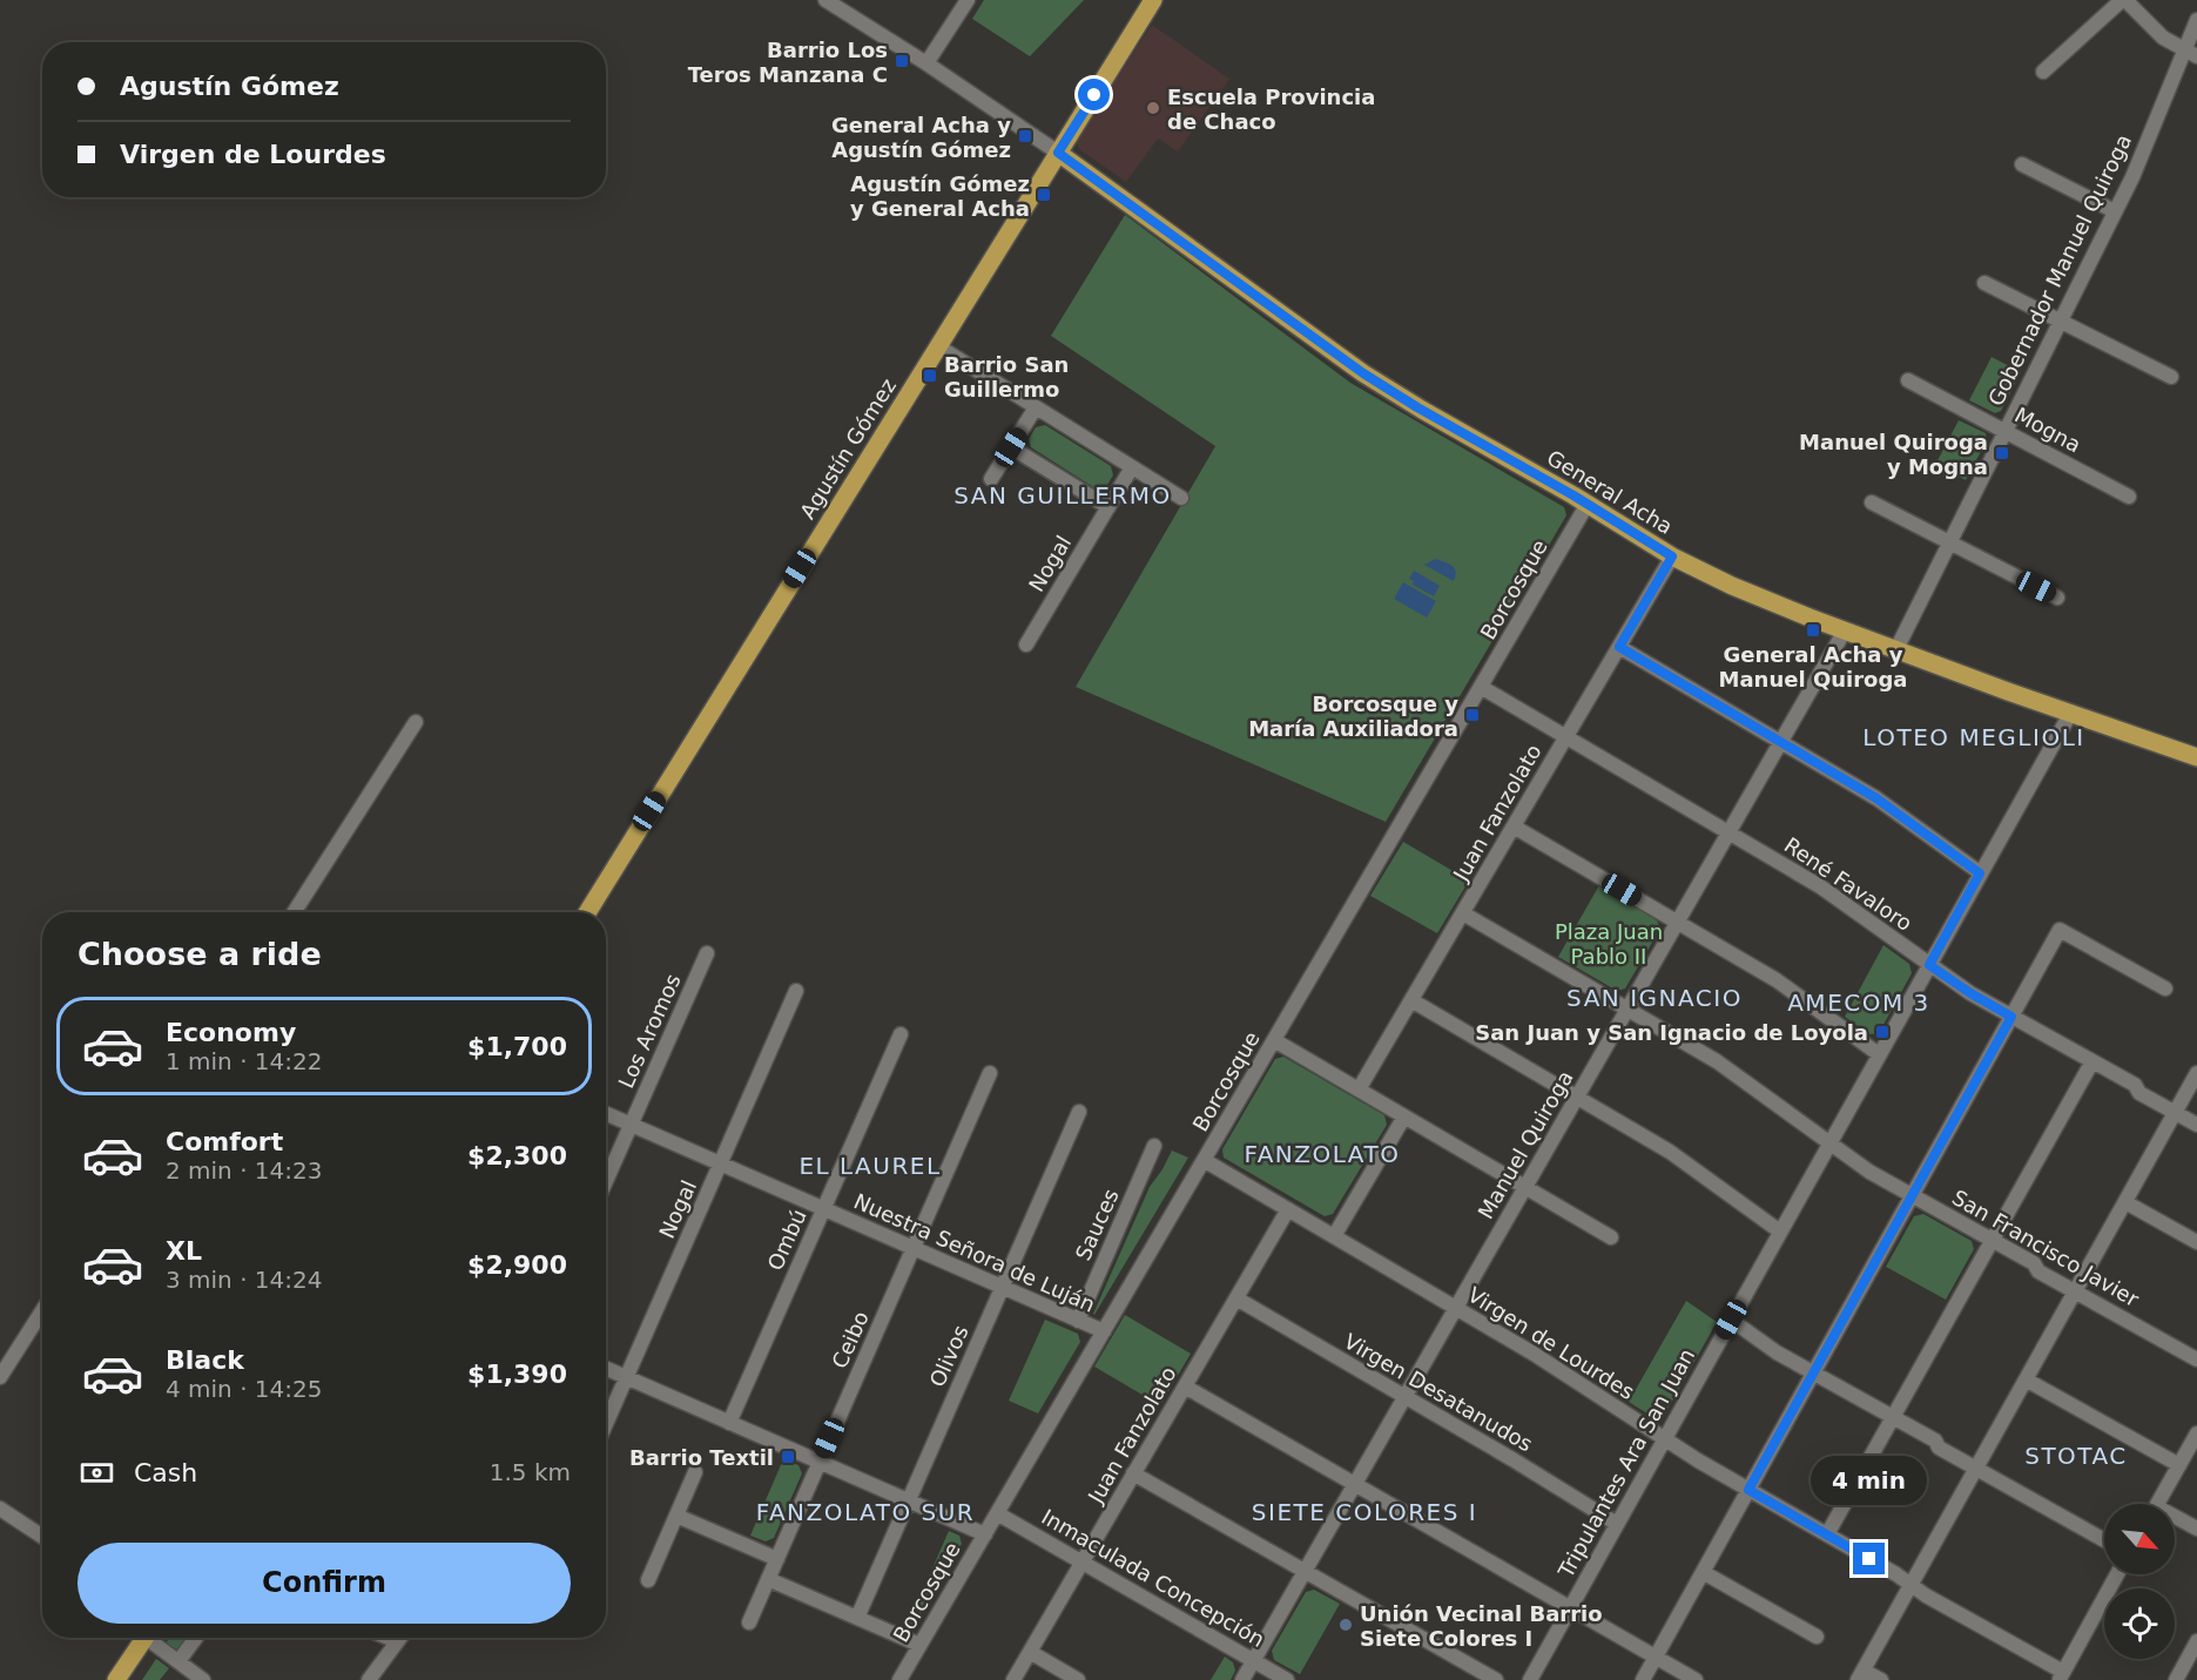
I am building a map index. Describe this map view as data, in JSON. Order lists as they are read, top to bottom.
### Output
{
  "streets": {
    "main road": ["Agustín Gómez", "General Acha"],
    "street": [
      "Gobernador Manuel Quiroga",
      "Mogna",
      "Nogal",
      "Borcosque",
      "Juan Fanzolato",
      "René Favaloro",
      "Los Aromos",
      "Manuel Quiroga",
      "Sauces",
      "Ombú",
      "San Francisco Javier",
      "Nuestra Señora de Luján",
      "Ceibo",
      "Virgen de Lourdes",
      "Olivos",
      "Virgen Desatanudos",
      "Tripulantes Ara San Juan",
      "Inmaculada Concepción"
    ]
  },
  "crossings": [
    ["Gobernador Manuel Quiroga", "Mogna"],
    ["Gobernador Manuel Quiroga", "General Acha"],
    ["Agustín Gómez", "General Acha"],
    ["General Acha", "Borcosque"],
    ["General Acha", "Juan Fanzolato"],
    ["General Acha", "Manuel Quiroga"],
    ["General Acha", "Tripulantes Ara San Juan"],
    ["Nogal", "Nuestra Señora de Luján"],
    ["Borcosque", "René Favaloro"],
    ["Borcosque", "Nuestra Señora de Luján"],
    ["Borcosque", "Virgen de Lourdes"],
    ["Borcosque", "Inmaculada Concepción"],
    ["Juan Fanzolato", "René Favaloro"],
    ["Juan Fanzolato", "San Francisco Javier"],
    ["Juan Fanzolato", "Virgen de Lourdes"],
    ["Juan Fanzolato", "Virgen Desatanudos"],
    ["Juan Fanzolato", "Inmaculada Concepción"],
    ["René Favaloro", "Manuel Quiroga"],
    ["René Favaloro", "Tripulantes Ara San Juan"],
    ["Los Aromos", "Nuestra Señora de Luján"],
    ["Manuel Quiroga", "San Francisco Javier"],
    ["Manuel Quiroga", "Virgen de Lourdes"],
    ["Manuel Quiroga", "Virgen Desatanudos"],
    ["Manuel Quiroga", "Inmaculada Concepción"],
    ["Sauces", "Nuestra Señora de Luján"],
    ["Ombú", "Nuestra Señora de Luján"],
    ["San Francisco Javier", "Tripulantes Ara San Juan"],
    ["Nuestra Señora de Luján", "Ceibo"],
    ["Nuestra Señora de Luján", "Olivos"],
    ["Virgen de Lourdes", "Tripulantes Ara San Juan"],
    ["Virgen Desatanudos", "Tripulantes Ara San Juan"]
  ],
  "districts": [
    "SAN GUILLERMO",
    "LOTEO MEGLIOLI",
    "SAN IGNACIO",
    "AMECOM 3",
    "FANZOLATO",
    "EL LAUREL",
    "STOTAC",
    "FANZOLATO SUR",
    "SIETE COLORES I"
  ],
  "parks": ["Plaza Juan Pablo II"],
  "places": {
    "transit": [
      "Barrio Los Teros Manzana C",
      "General Acha y Agustín Gómez",
      "Agustín Gómez y General Acha",
      "Barrio San Guillermo",
      "Manuel Quiroga y Mogna",
      "General Acha y Manuel Quiroga",
      "Borcosque y María Auxiliadora",
      "San Juan y San Ignacio de Loyola",
      "Barrio Textil"
    ],
    "other": ["Escuela Provincia de Chaco", "Unión Vecinal Barrio Siete Colores I"]
  },
  "north": "bottom right",
  "page": {
    "banner": ["Agustín Gómez", "Virgen de Lourdes"],
    "heading": "Choose a ride",
    "list": [
      {
        "name": "Economy",
        "note": "1 min · 14:22",
        "value": "$1,700"
      },
      {
        "name": "Comfort",
        "note": "2 min · 14:23",
        "value": "$2,300"
      },
      {
        "name": "XL",
        "note": "3 min · 14:24",
        "value": "$2,900"
      },
      {
        "name": "Black",
        "note": "4 min · 14:25",
        "value": "$1,390"
      }
    ],
    "pay": ["Cash", "1.5 km"],
    "bubble": "4 min",
    "buttons": "Confirm"
  }
}
